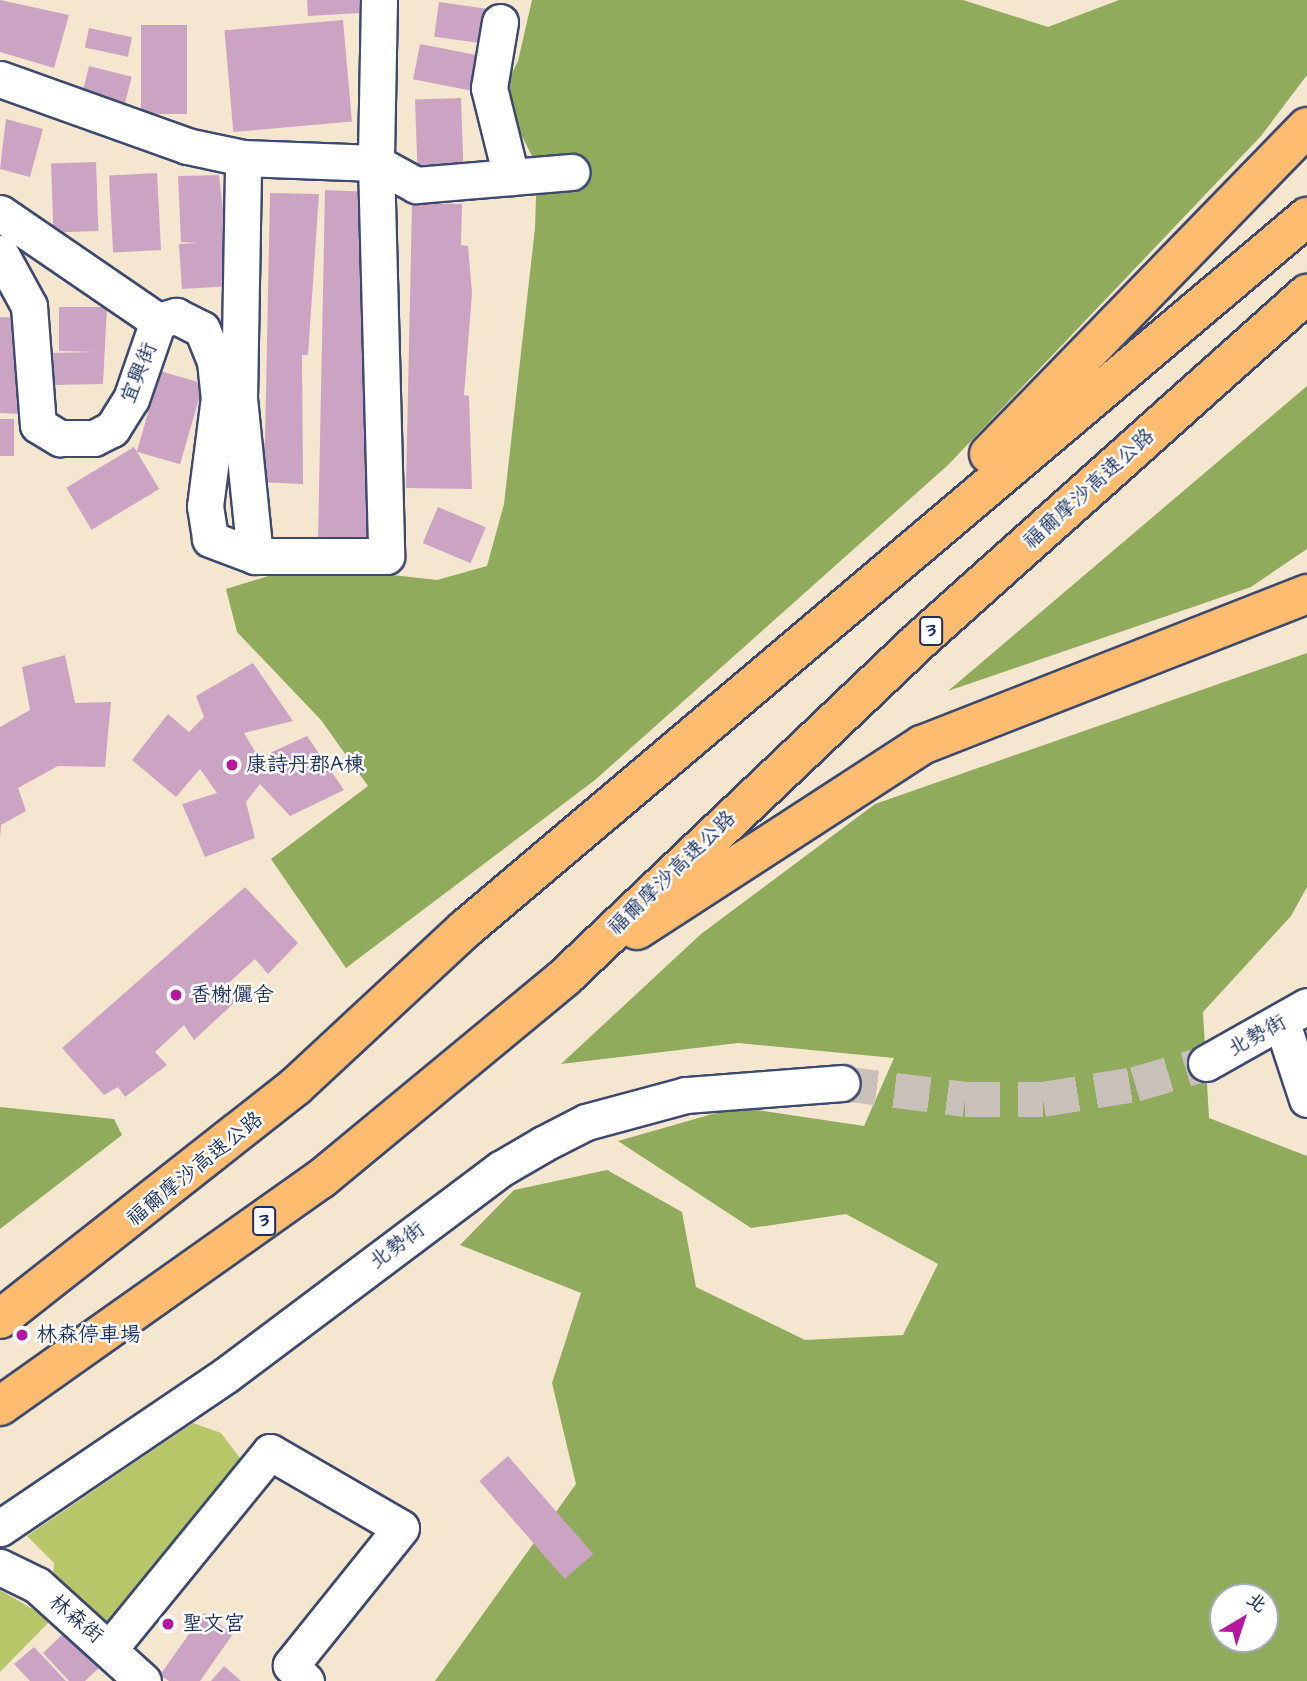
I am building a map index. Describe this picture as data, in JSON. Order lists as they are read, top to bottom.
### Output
{
  "streets": {
    "highway": ["福爾摩沙高速公路", "3"],
    "street": ["宜興街", "北勢街", "林森街"]
  },
  "places": [
    "康詩丹郡A棟",
    "香榭儷舍",
    "林森停車場",
    "聖文宮"
  ],
  "north": "top right"
}
